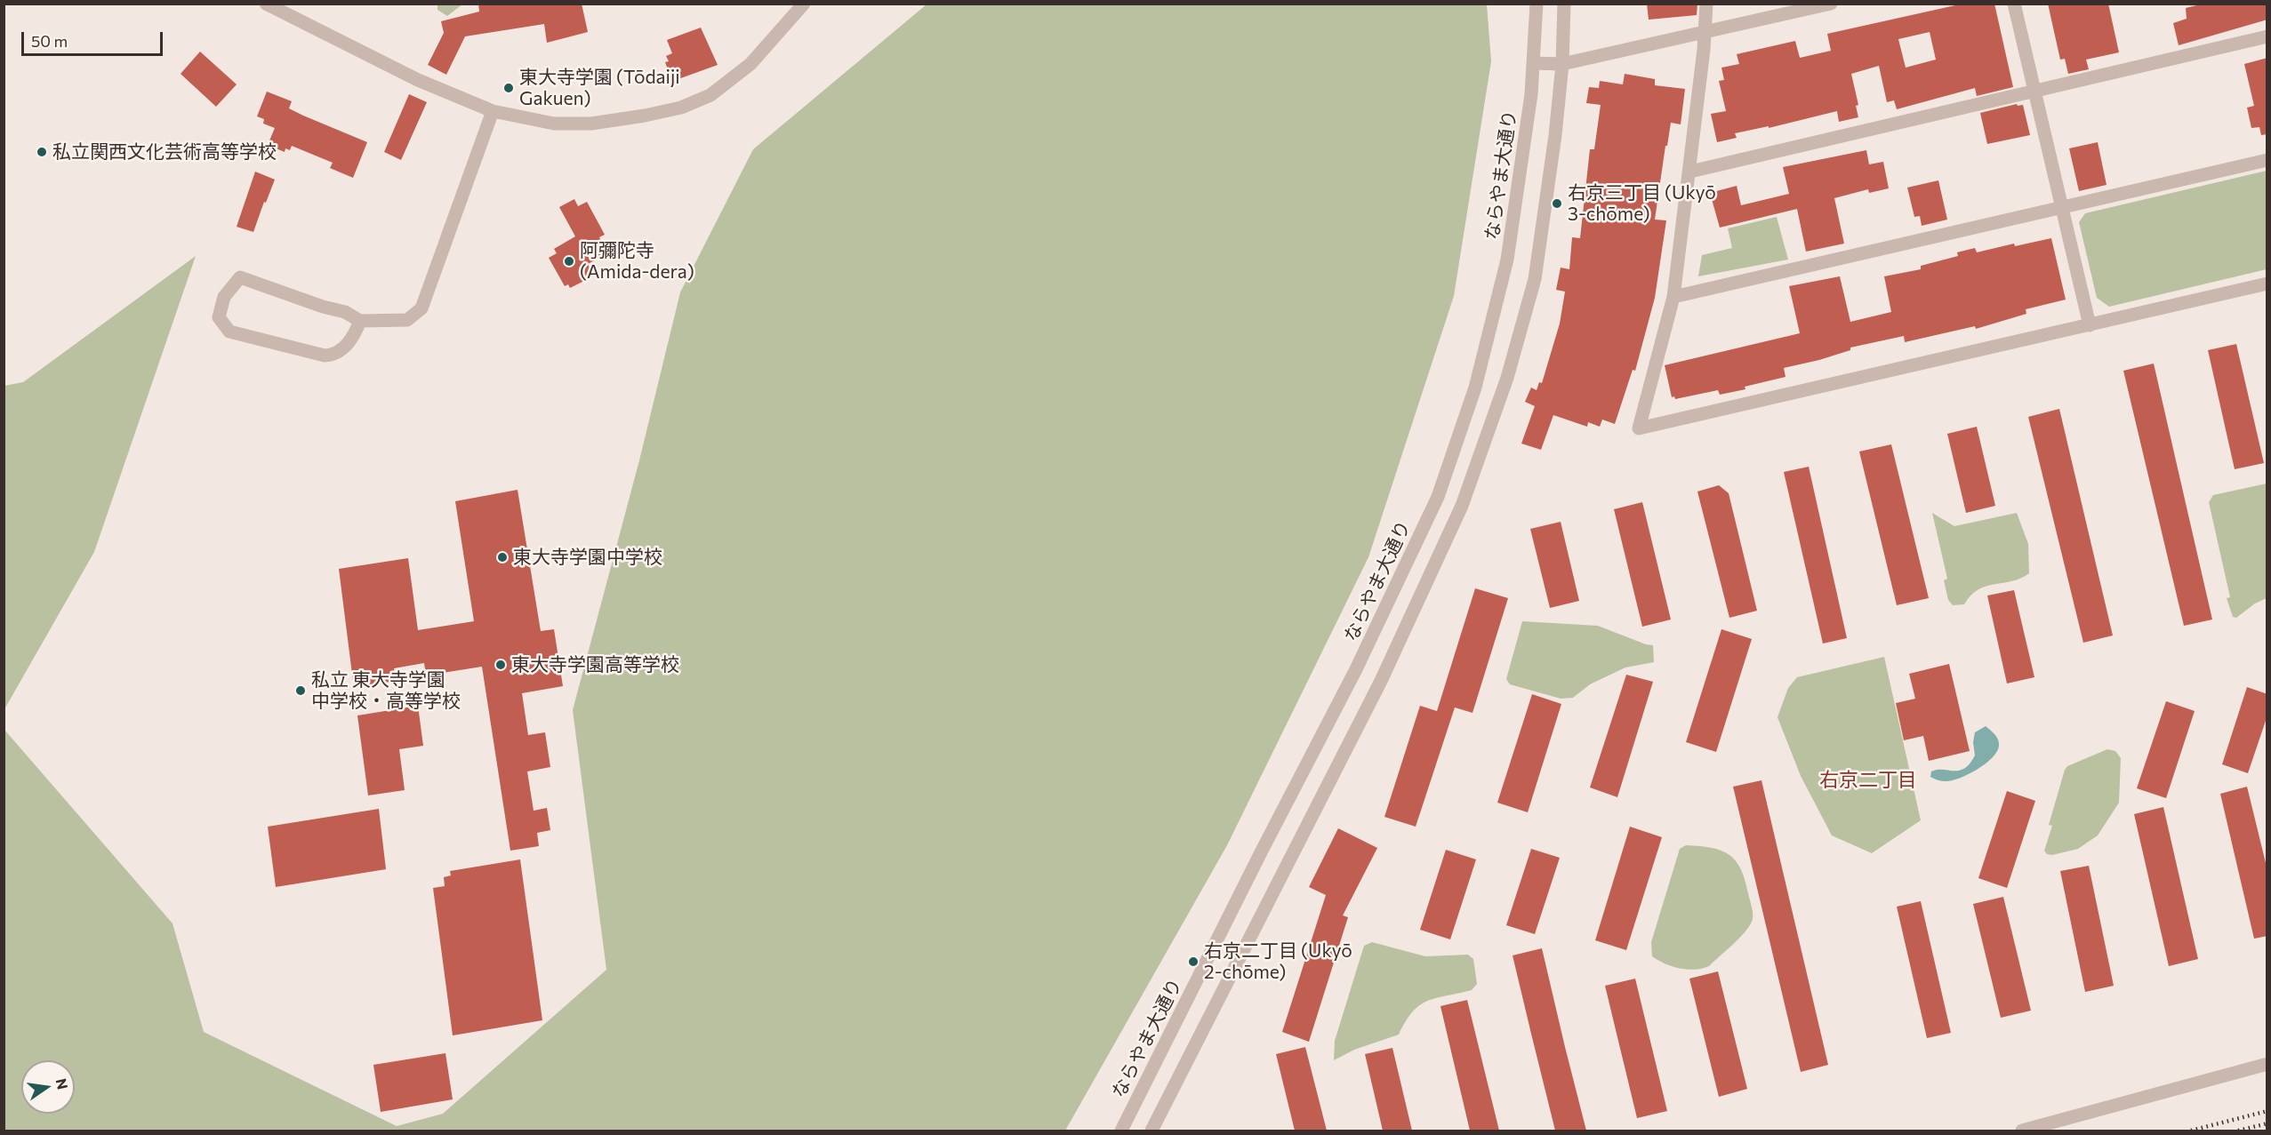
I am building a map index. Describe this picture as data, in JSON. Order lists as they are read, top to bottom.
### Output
{
  "streets": {
    "street": ["ならやま大通り"]
  },
  "districts": ["右京二丁目"],
  "places": [
    "東大寺学園 (Tōdaiji Gakuen)",
    "私立関西文化芸術高等学校",
    "右京三丁目 (Ukyō 3-chōme)",
    "阿彌陀寺 (Amida-dera)",
    "東大寺学園中学校",
    "東大寺学園高等学校",
    "私立 東大寺学園 中学校・高等学校",
    "右京二丁目 (Ukyō 2-chōme)"
  ],
  "scale_bar": "50 m",
  "north": "right"
}
